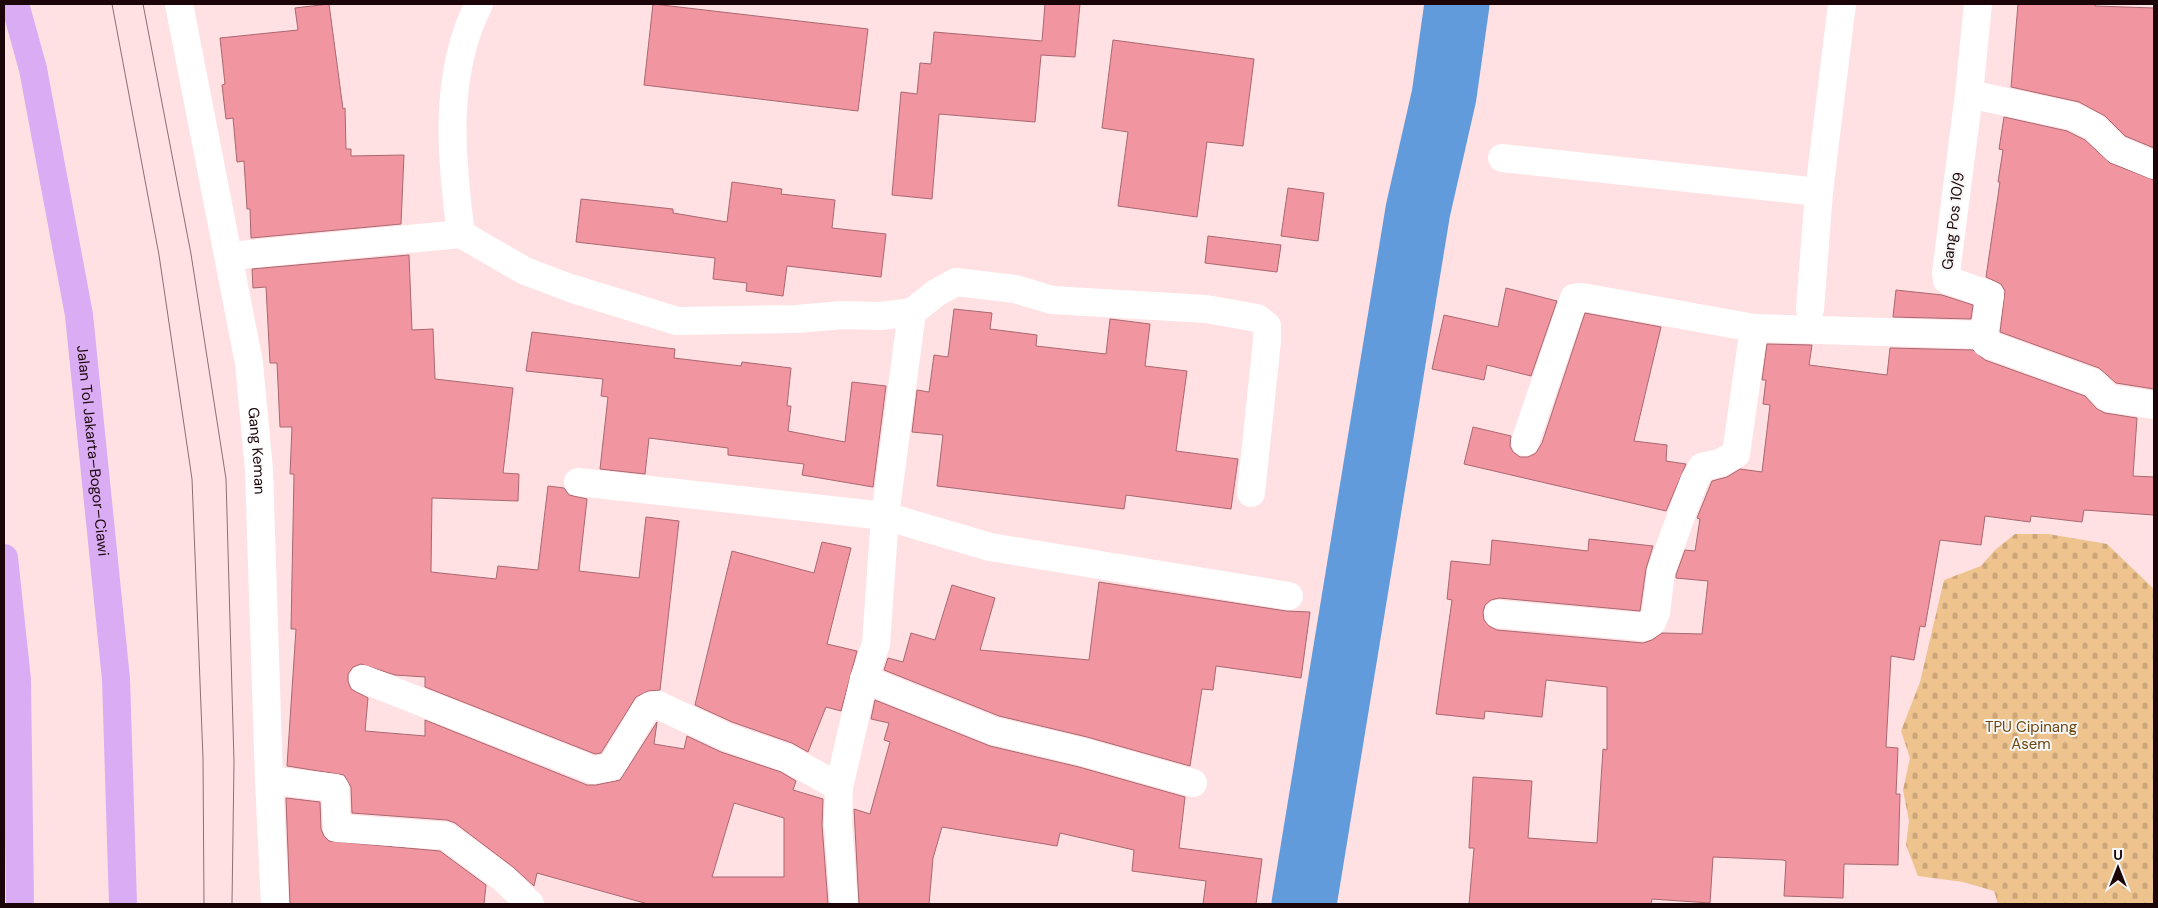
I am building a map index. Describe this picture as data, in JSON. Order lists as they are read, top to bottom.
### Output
{
  "streets": {
    "highway": ["Jalan Tol Jakarta–Bogor–Ciawi"],
    "street": ["Gang Pos 10/9", "Gang Keman"]
  },
  "parks": ["TPU Cipinang Asem"],
  "north": "top"
}
